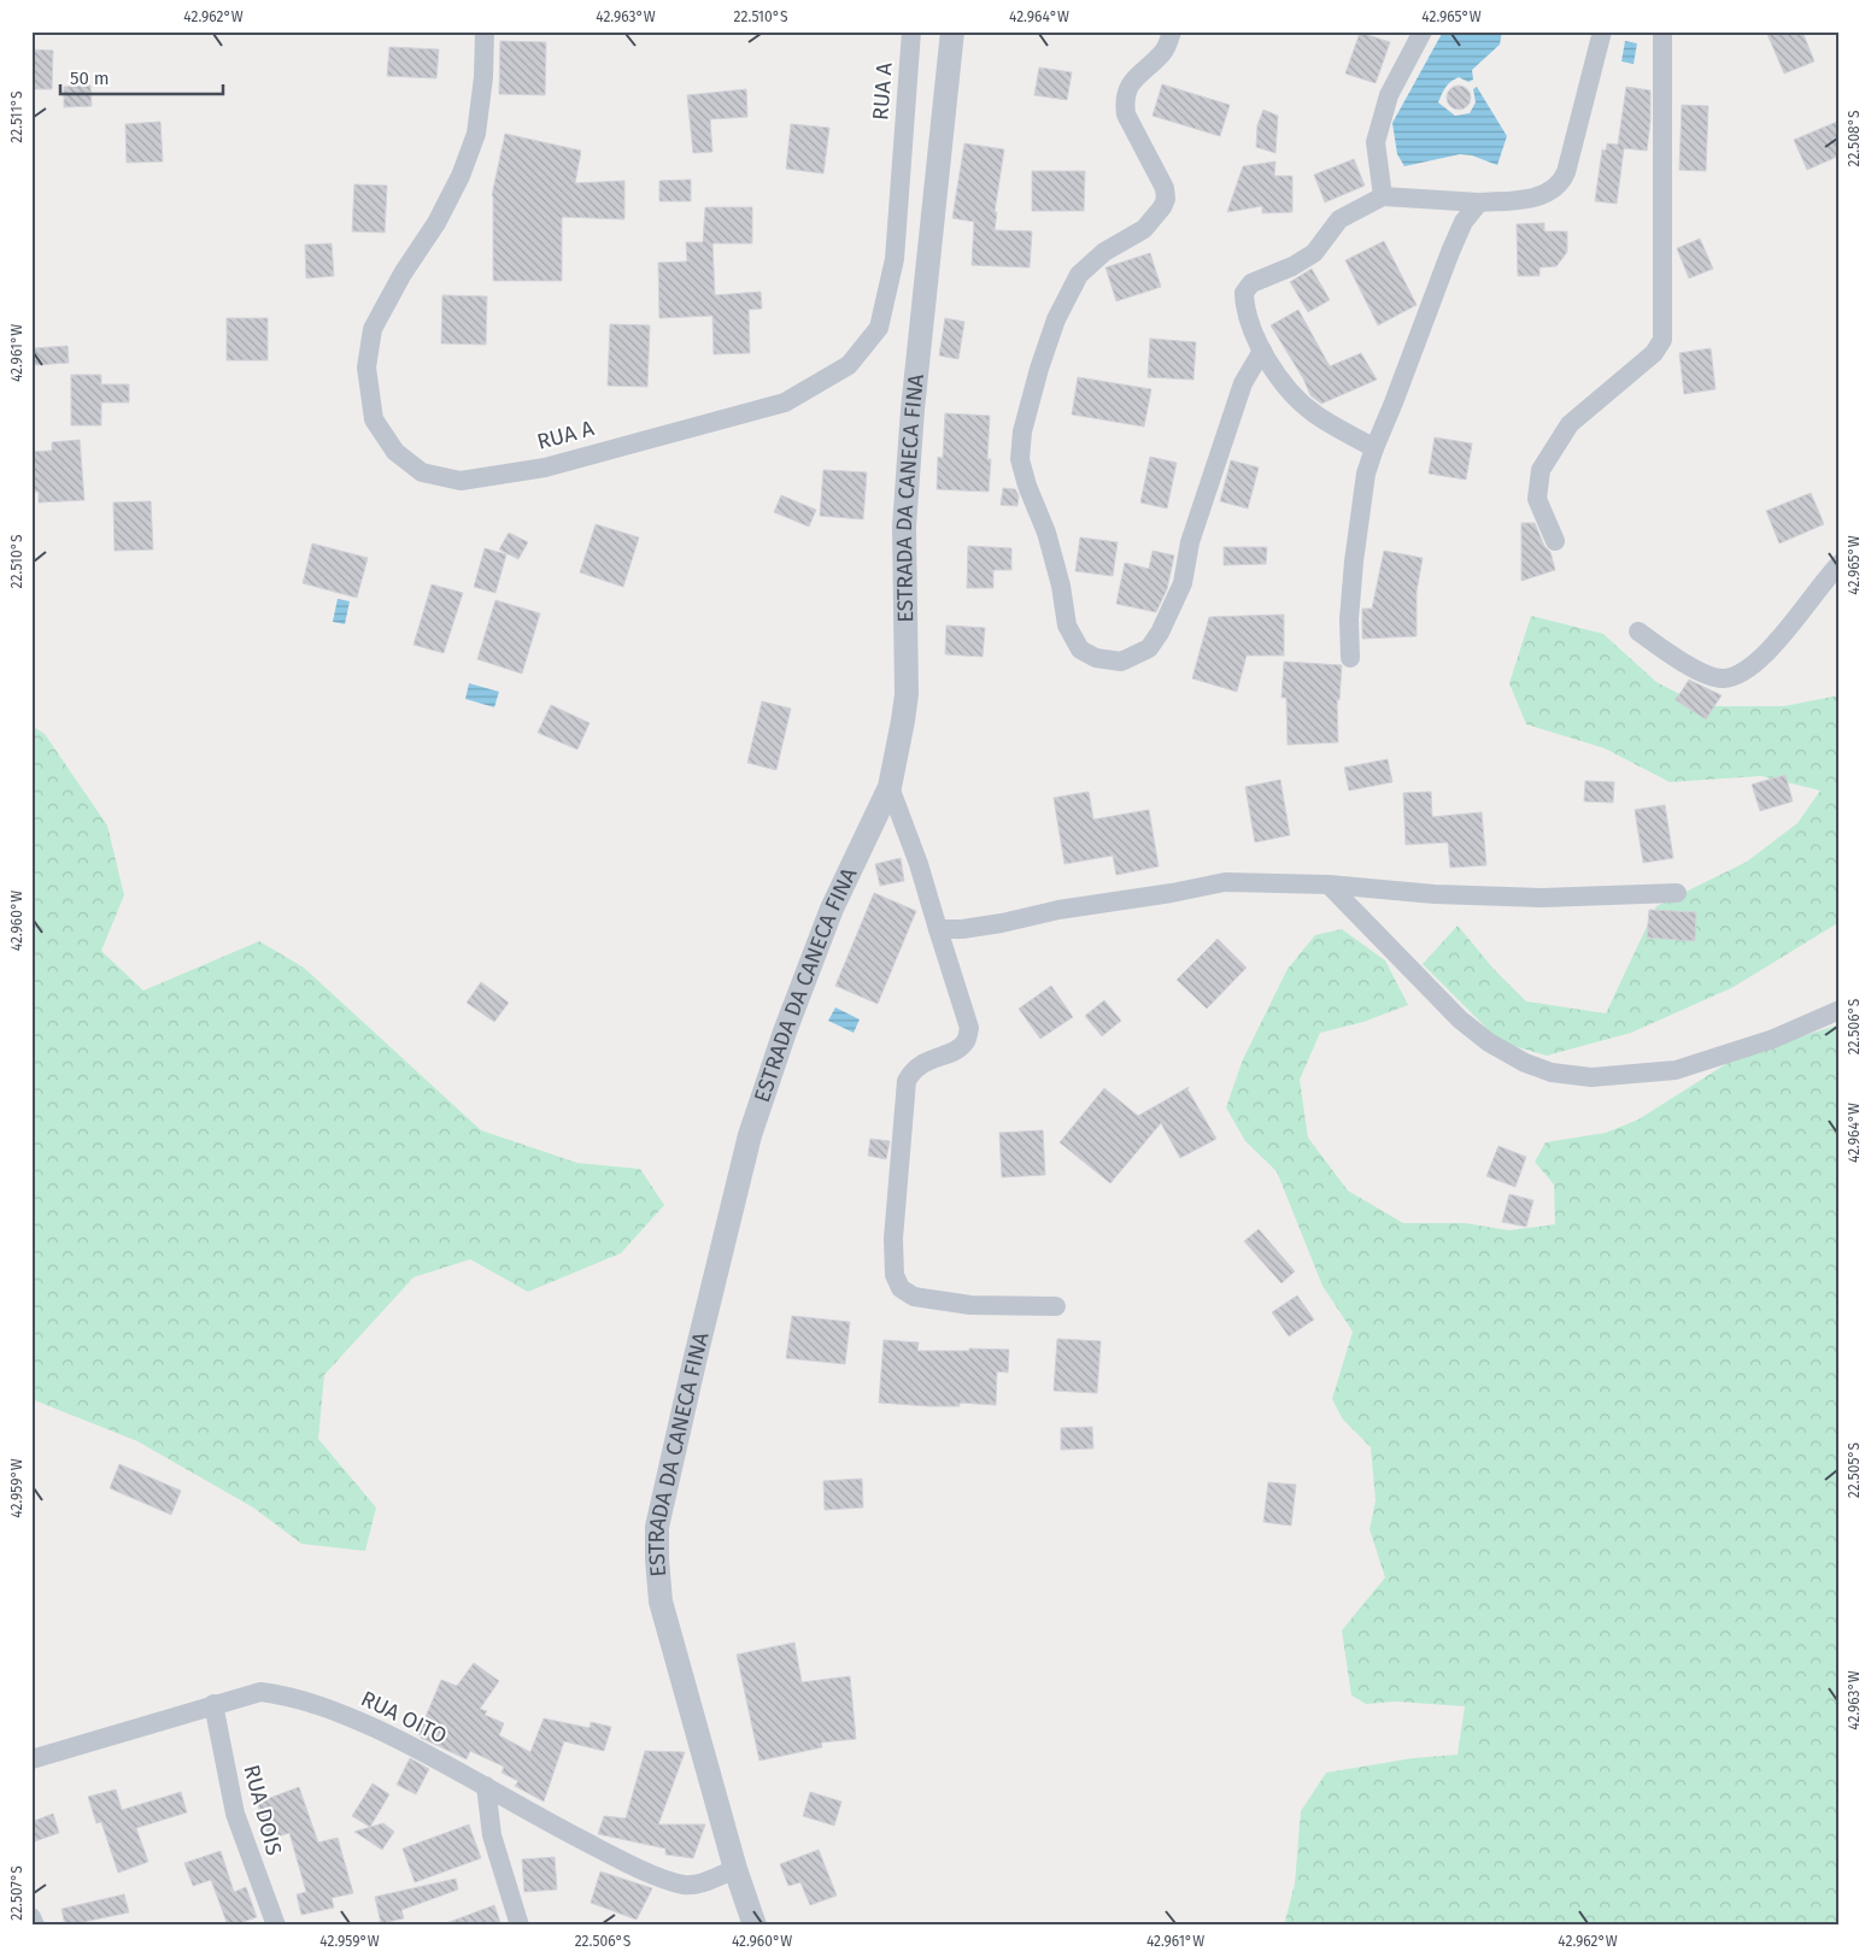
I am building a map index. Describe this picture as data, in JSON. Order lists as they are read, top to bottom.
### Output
{
  "streets": {
    "street": [
      "RUA A",
      "ESTRADA DA CANECA FINA",
      "RUA OITO",
      "RUA DOIS"
    ]
  },
  "crossings": [
    ["ESTRADA DA CANECA FINA", "RUA OITO"],
    ["RUA OITO", "RUA DOIS"]
  ],
  "scale_bar": "50 m",
  "coordinates": [
    "42.962°W",
    "42.963°W",
    "22.510°S",
    "42.964°W",
    "42.965°W",
    "22.511°S",
    "22.508°S",
    "42.961°W",
    "42.960°W",
    "22.506°S",
    "22.505°S",
    "42.959°W",
    "22.507°S"
  ]
}
